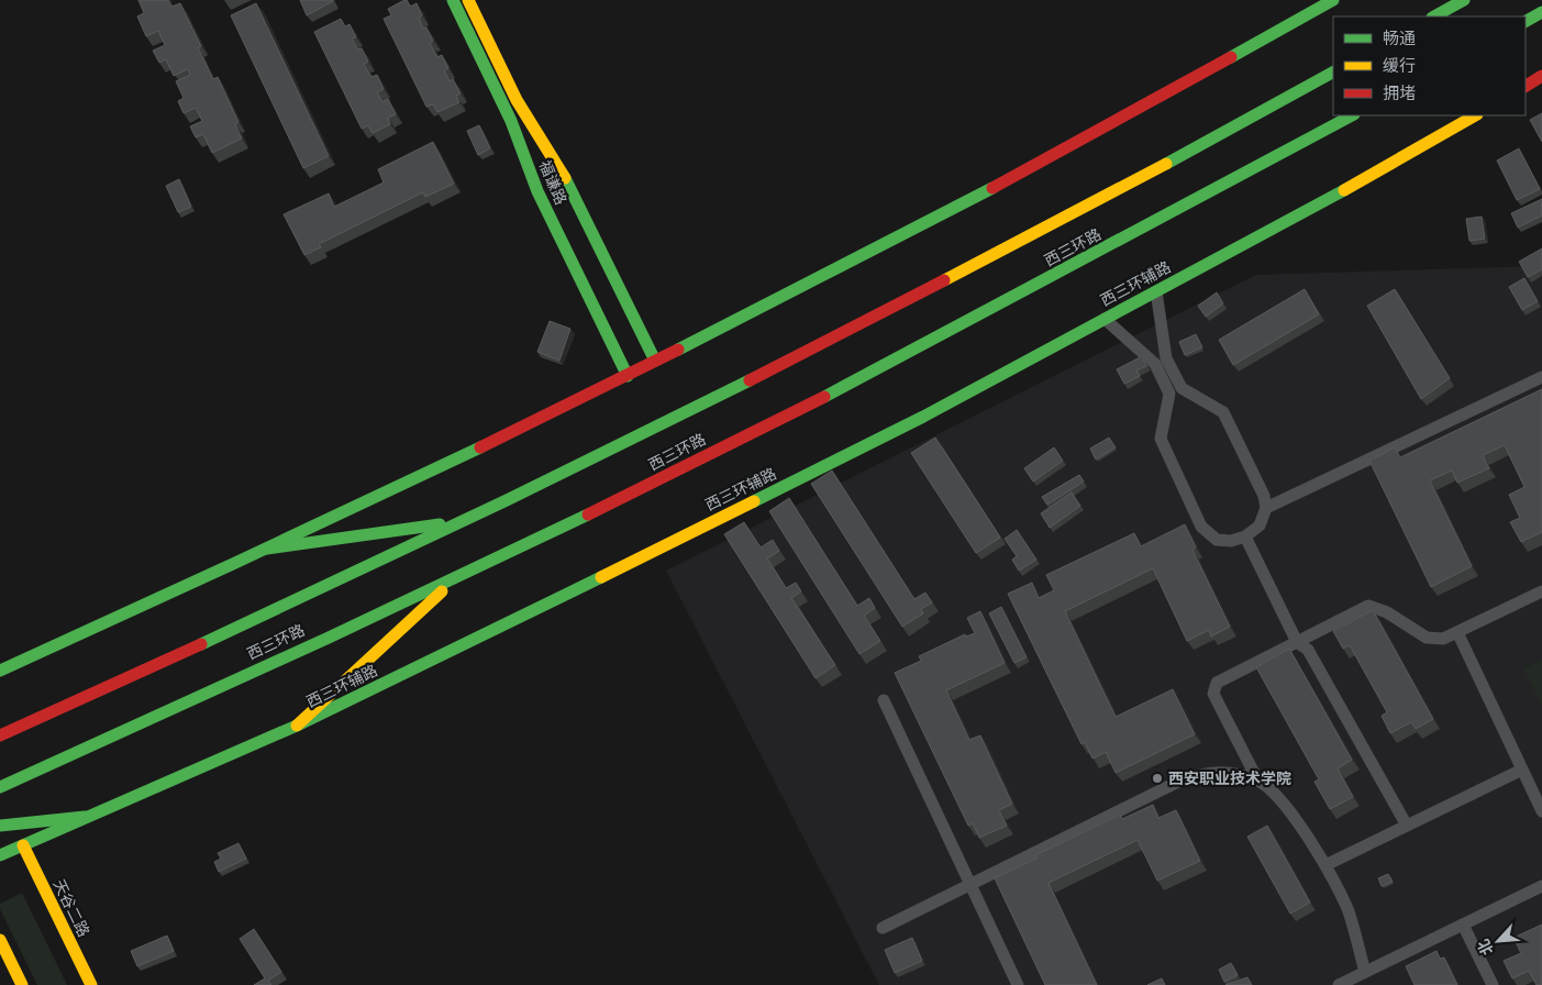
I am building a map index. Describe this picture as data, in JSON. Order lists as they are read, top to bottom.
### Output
{
  "streets": {
    "main road": [
      "福谦路",
      "西三环路",
      "西三环辅路",
      "天谷二路"
    ]
  },
  "crossings": [
    ["西三环辅路", "天谷二路"]
  ],
  "places": ["西安职业技术学院"],
  "legend": ["畅通", "缓行", "拥堵"],
  "north": "bottom left"
}
